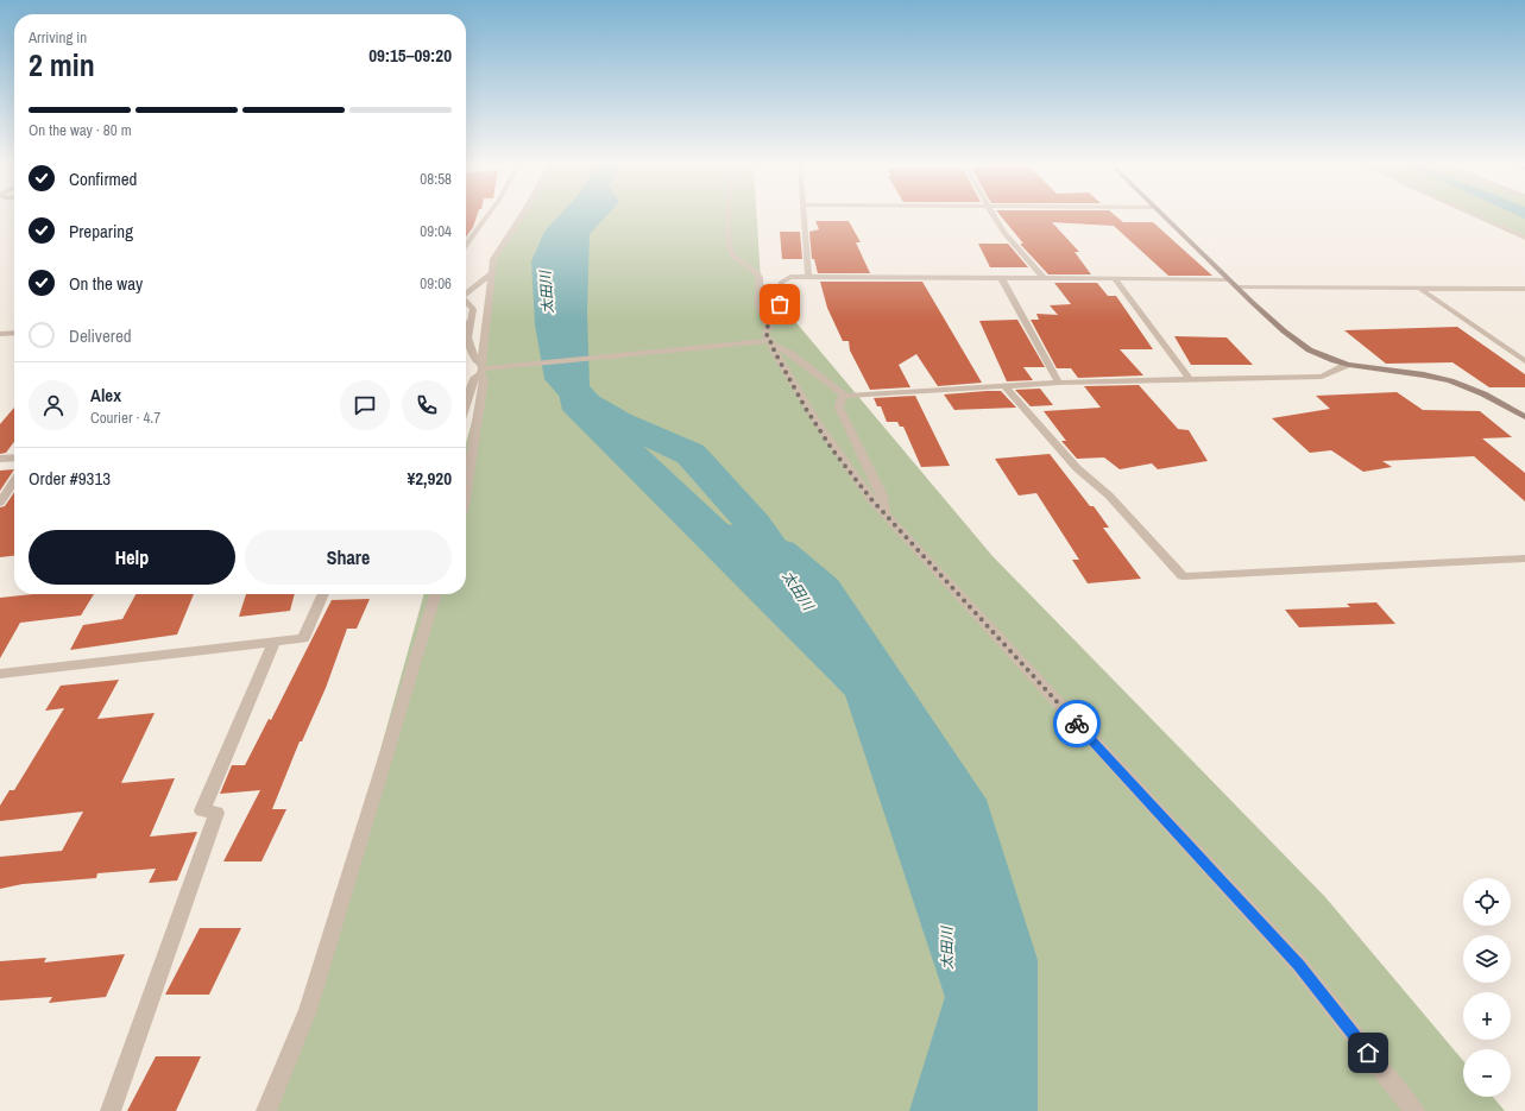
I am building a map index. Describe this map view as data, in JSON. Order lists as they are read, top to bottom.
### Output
{
  "water": ["太田川"],
  "page": {
    "heading": ["2 min", "Arriving in", "09:15–09:20"],
    "panel": [
      "Alex",
      "Courier · 4.7",
      "Order #9313",
      "¥2,920"
    ],
    "bar": "On the way · 80 m",
    "list": [
      ["Confirmed", "08:58"],
      ["Preparing", "09:04"],
      ["On the way", "09:06"],
      "Delivered"
    ],
    "buttons": ["Help", "Share"],
    "map_buttons": ["+", "−"]
  }
}
